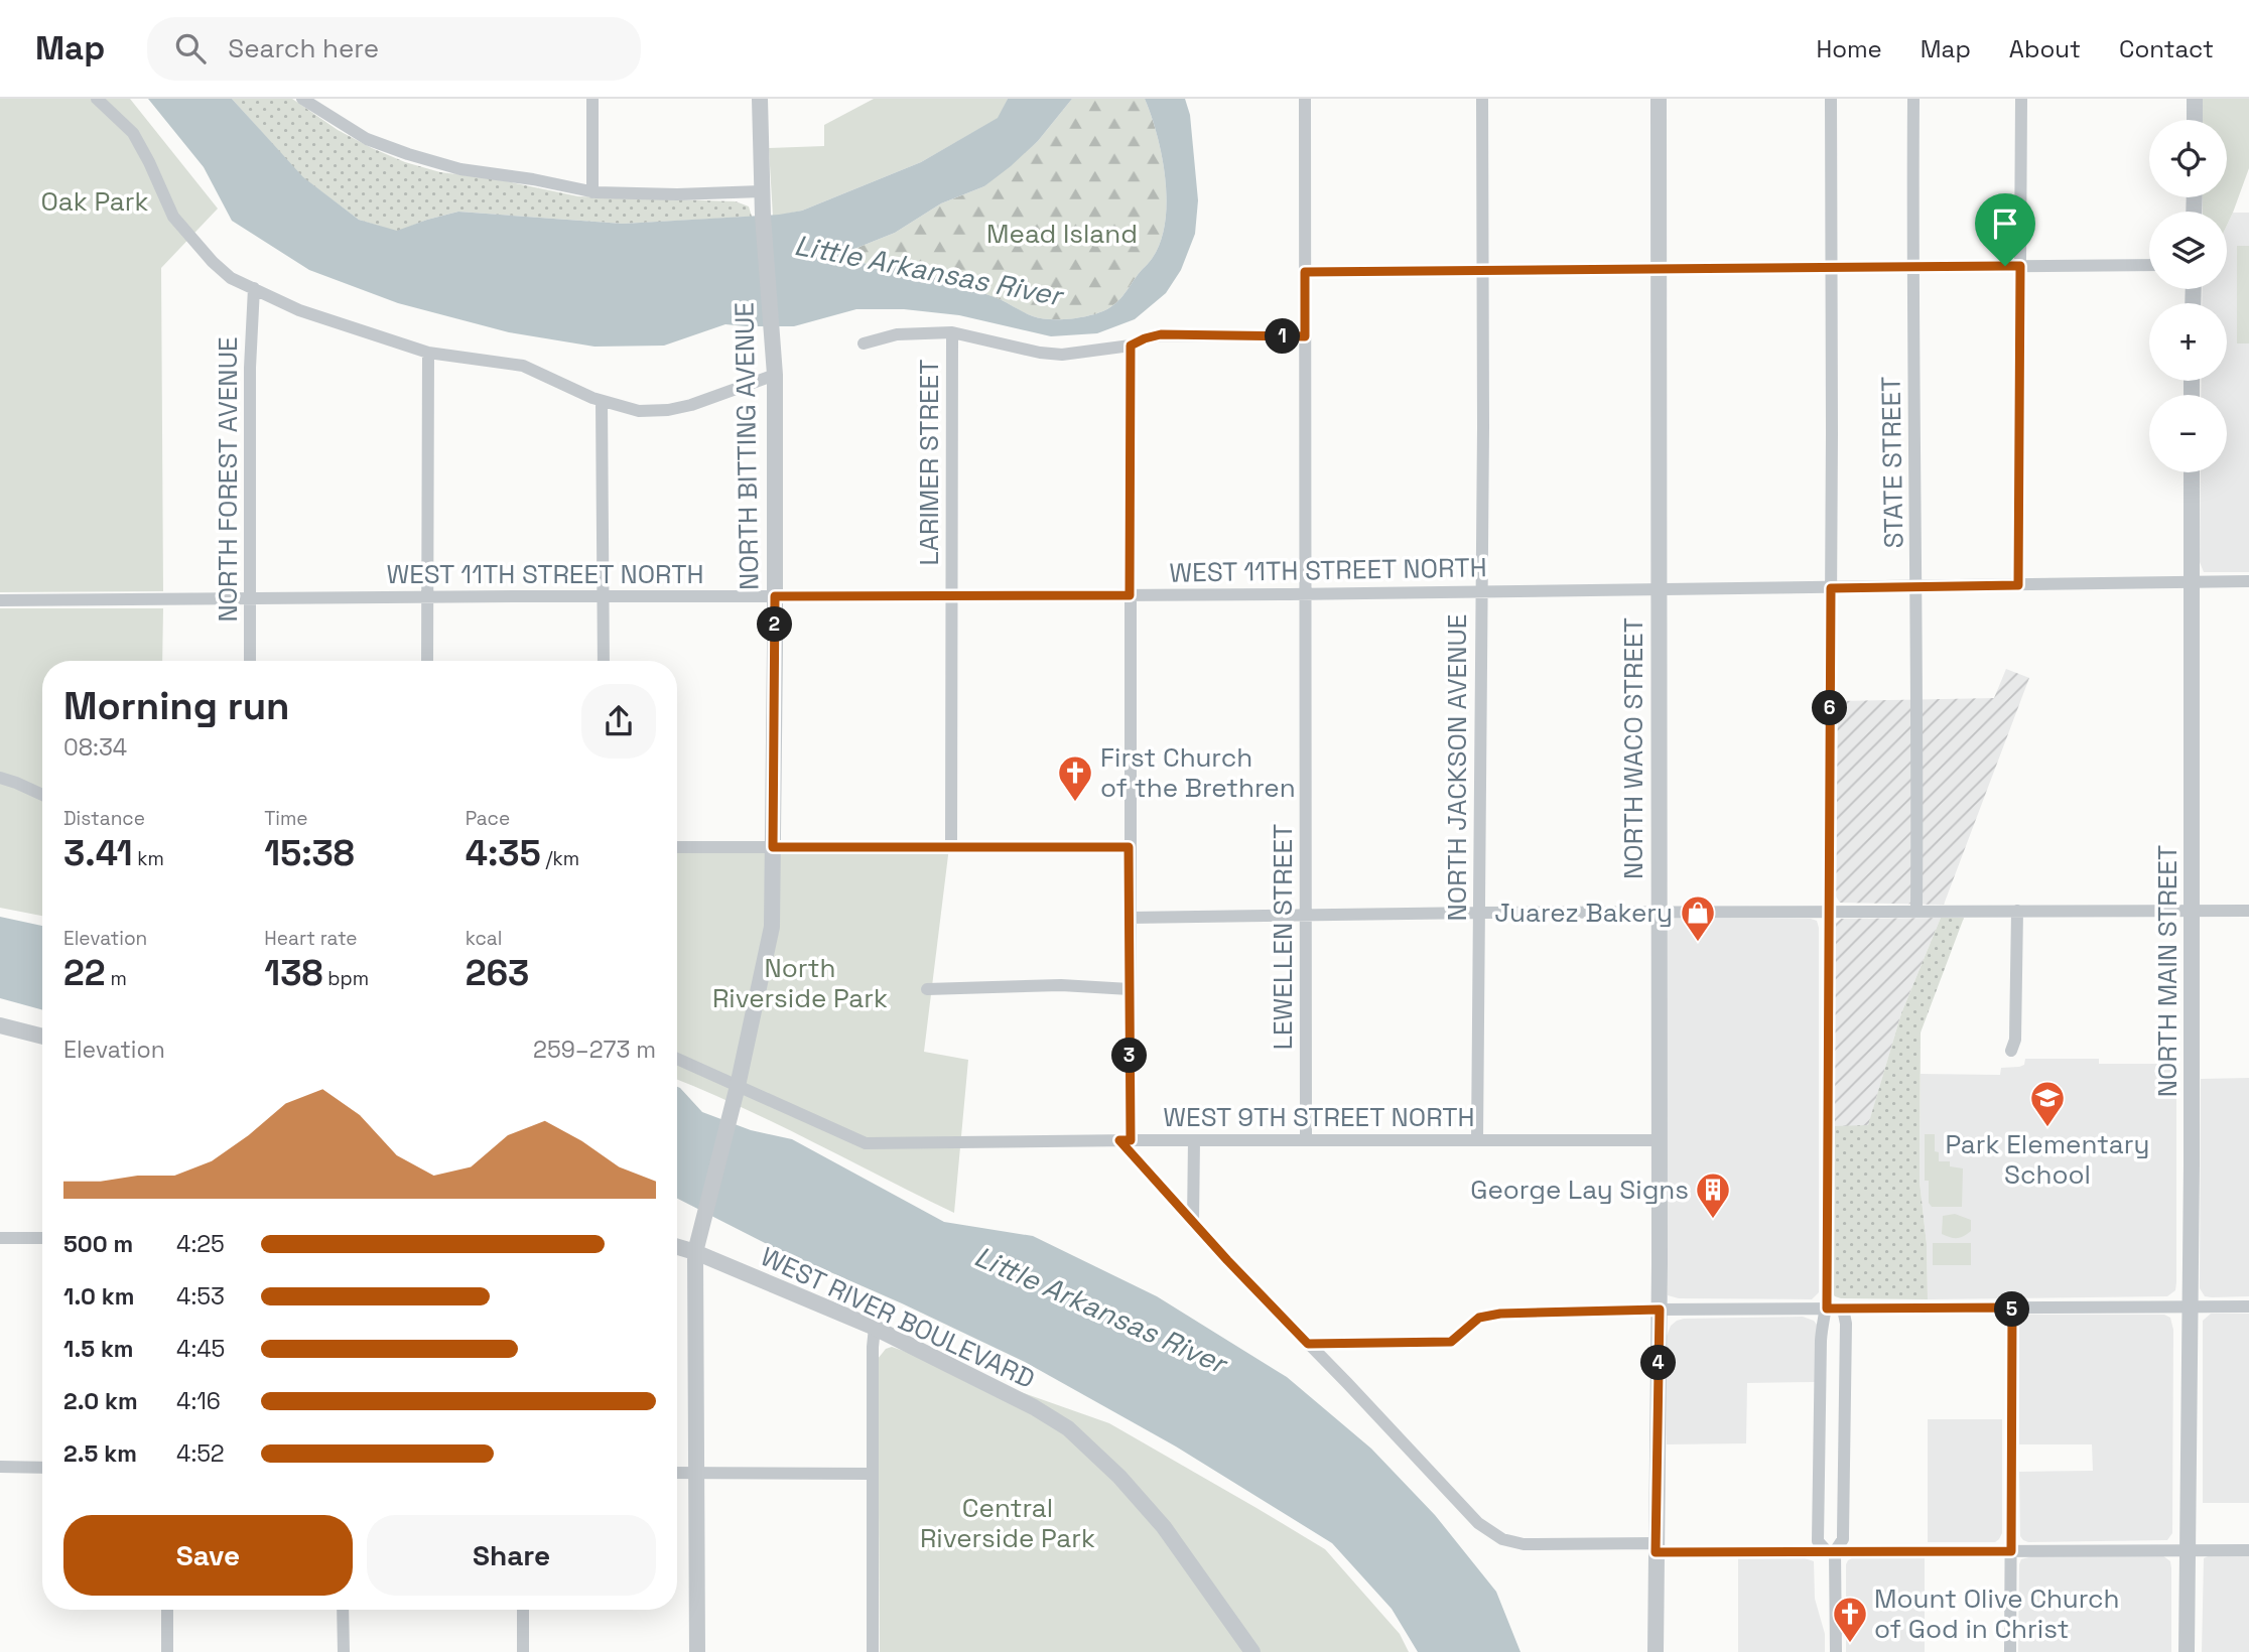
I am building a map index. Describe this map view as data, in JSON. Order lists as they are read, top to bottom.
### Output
{
  "streets": {
    "street": [
      "NORTH BITTING AVENUE",
      "LARIMER STREET",
      "STATE STREET",
      "NORTH FOREST AVENUE",
      "WEST 11TH STREET NORTH",
      "NORTH WACO STREET",
      "NORTH JACKSON AVENUE",
      "LEWELLEN STREET",
      "NORTH MAIN STREET",
      "WEST 9TH STREET NORTH",
      "WEST RIVER BOULEVARD"
    ]
  },
  "crossings": [
    ["NORTH BITTING AVENUE", "WEST 11TH STREET NORTH"],
    ["NORTH BITTING AVENUE", "WEST 9TH STREET NORTH"],
    ["NORTH BITTING AVENUE", "WEST RIVER BOULEVARD"],
    ["LARIMER STREET", "WEST 11TH STREET NORTH"],
    ["STATE STREET", "WEST 11TH STREET NORTH"],
    ["NORTH FOREST AVENUE", "WEST 11TH STREET NORTH"],
    ["WEST 11TH STREET NORTH", "NORTH WACO STREET"],
    ["WEST 11TH STREET NORTH", "NORTH JACKSON AVENUE"],
    ["WEST 11TH STREET NORTH", "LEWELLEN STREET"],
    ["WEST 11TH STREET NORTH", "NORTH MAIN STREET"],
    ["NORTH WACO STREET", "WEST 9TH STREET NORTH"],
    ["NORTH JACKSON AVENUE", "WEST 9TH STREET NORTH"],
    ["LEWELLEN STREET", "WEST 9TH STREET NORTH"]
  ],
  "water": ["Little Arkansas River"],
  "parks": [
    "Oak Park",
    "Mead Island",
    "North Riverside Park",
    "Central Riverside Park"
  ],
  "places": {
    "church": ["First Church of the Brethren", "Mount Olive Church of God in Christ"],
    "shop": ["Juarez Bakery"],
    "school or university": ["Park Elementary School"],
    "building": ["George Lay Signs"]
  },
  "page": {
    "header": "Map",
    "search": "Search here",
    "nav": [
      "Home",
      "Map",
      "About",
      "Contact"
    ],
    "map_buttons": ["+", "−"],
    "pins": [
      "1",
      "2",
      "6",
      "3",
      "5",
      "4"
    ],
    "heading": ["Morning run", "08:34"],
    "stats": [
      ["Distance", "3.41 km"],
      ["Time", "15:38"],
      ["Pace", "4:35 /km"],
      ["Elevation", "22 m"],
      ["Heart rate", "138 bpm"],
      ["kcal", "263"]
    ],
    "chart": ["Elevation", "259–273 m"],
    "list": [
      {
        "name": "500 m",
        "note": "4:25"
      },
      {
        "name": "1.0 km",
        "note": "4:53"
      },
      {
        "name": "1.5 km",
        "note": "4:45"
      },
      {
        "name": "2.0 km",
        "note": "4:16"
      },
      {
        "name": "2.5 km",
        "note": "4:52"
      }
    ],
    "buttons": ["Save", "Share"]
  }
}
